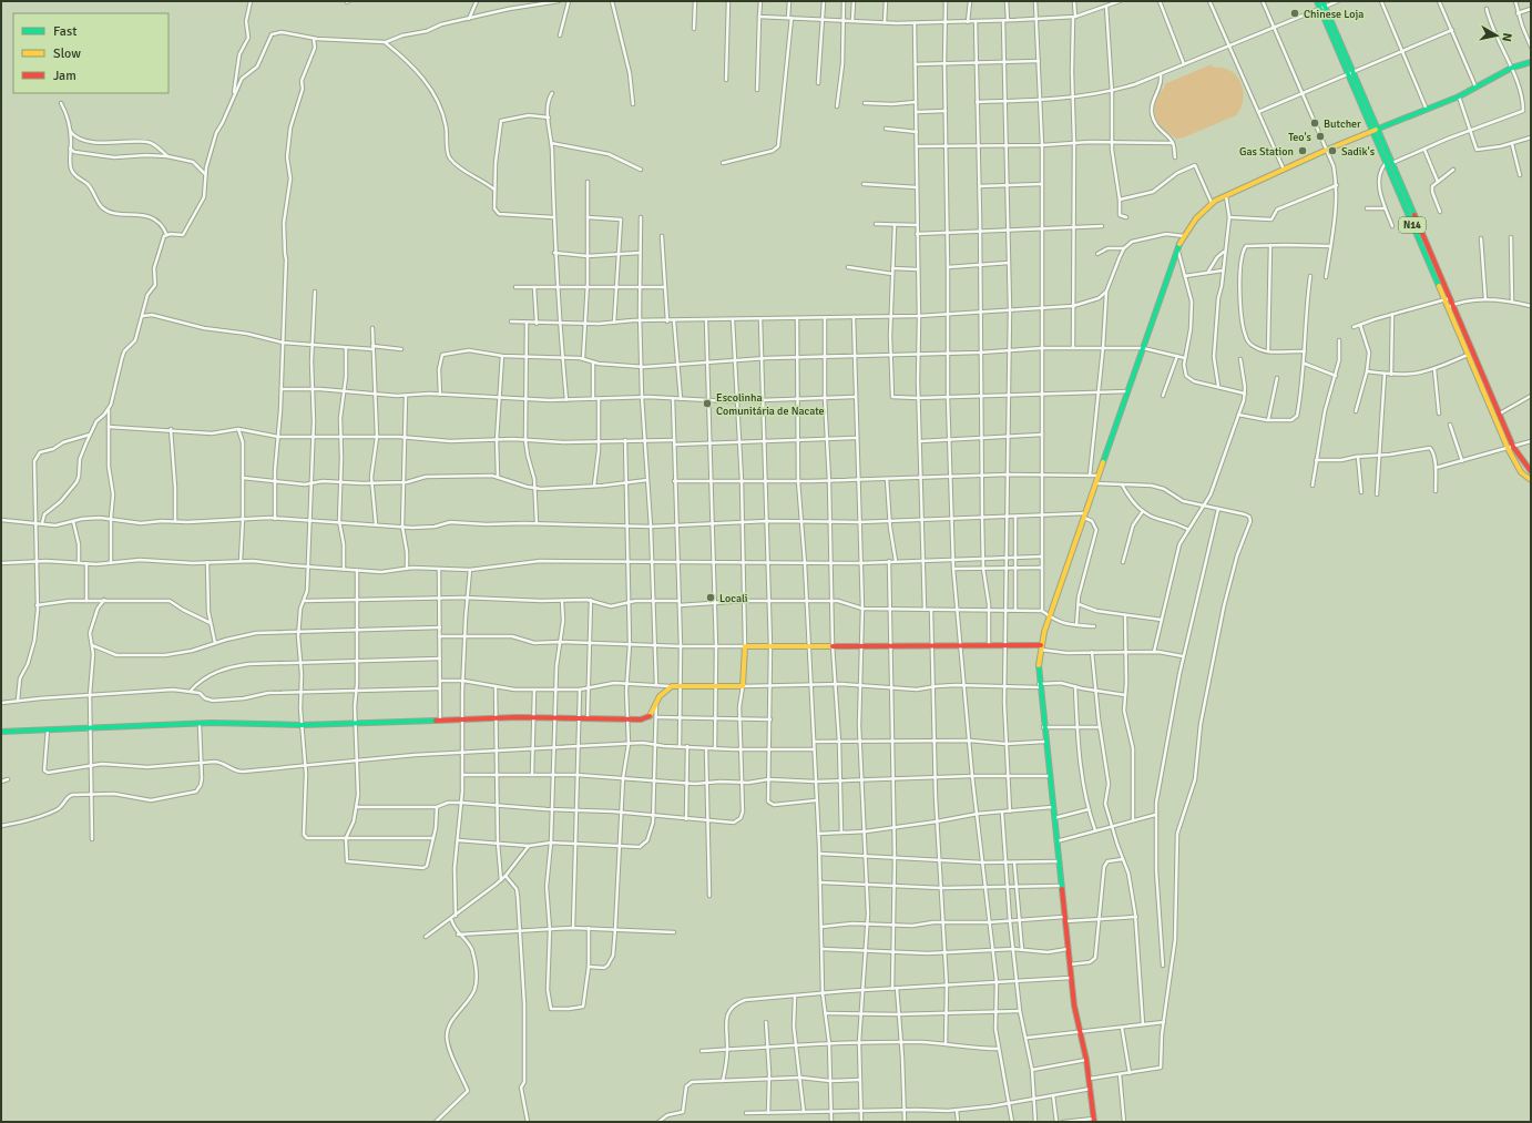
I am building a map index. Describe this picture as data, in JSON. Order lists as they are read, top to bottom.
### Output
{
  "streets": {
    "street": ["N14"]
  },
  "places": [
    "Chinese Loja",
    "Butcher",
    "Teo's",
    "Gas Station",
    "Sadik's",
    "Escolinha Comunitária de Nacate",
    "Locali"
  ],
  "legend": ["Fast", "Slow", "Jam"],
  "north": "right"
}
